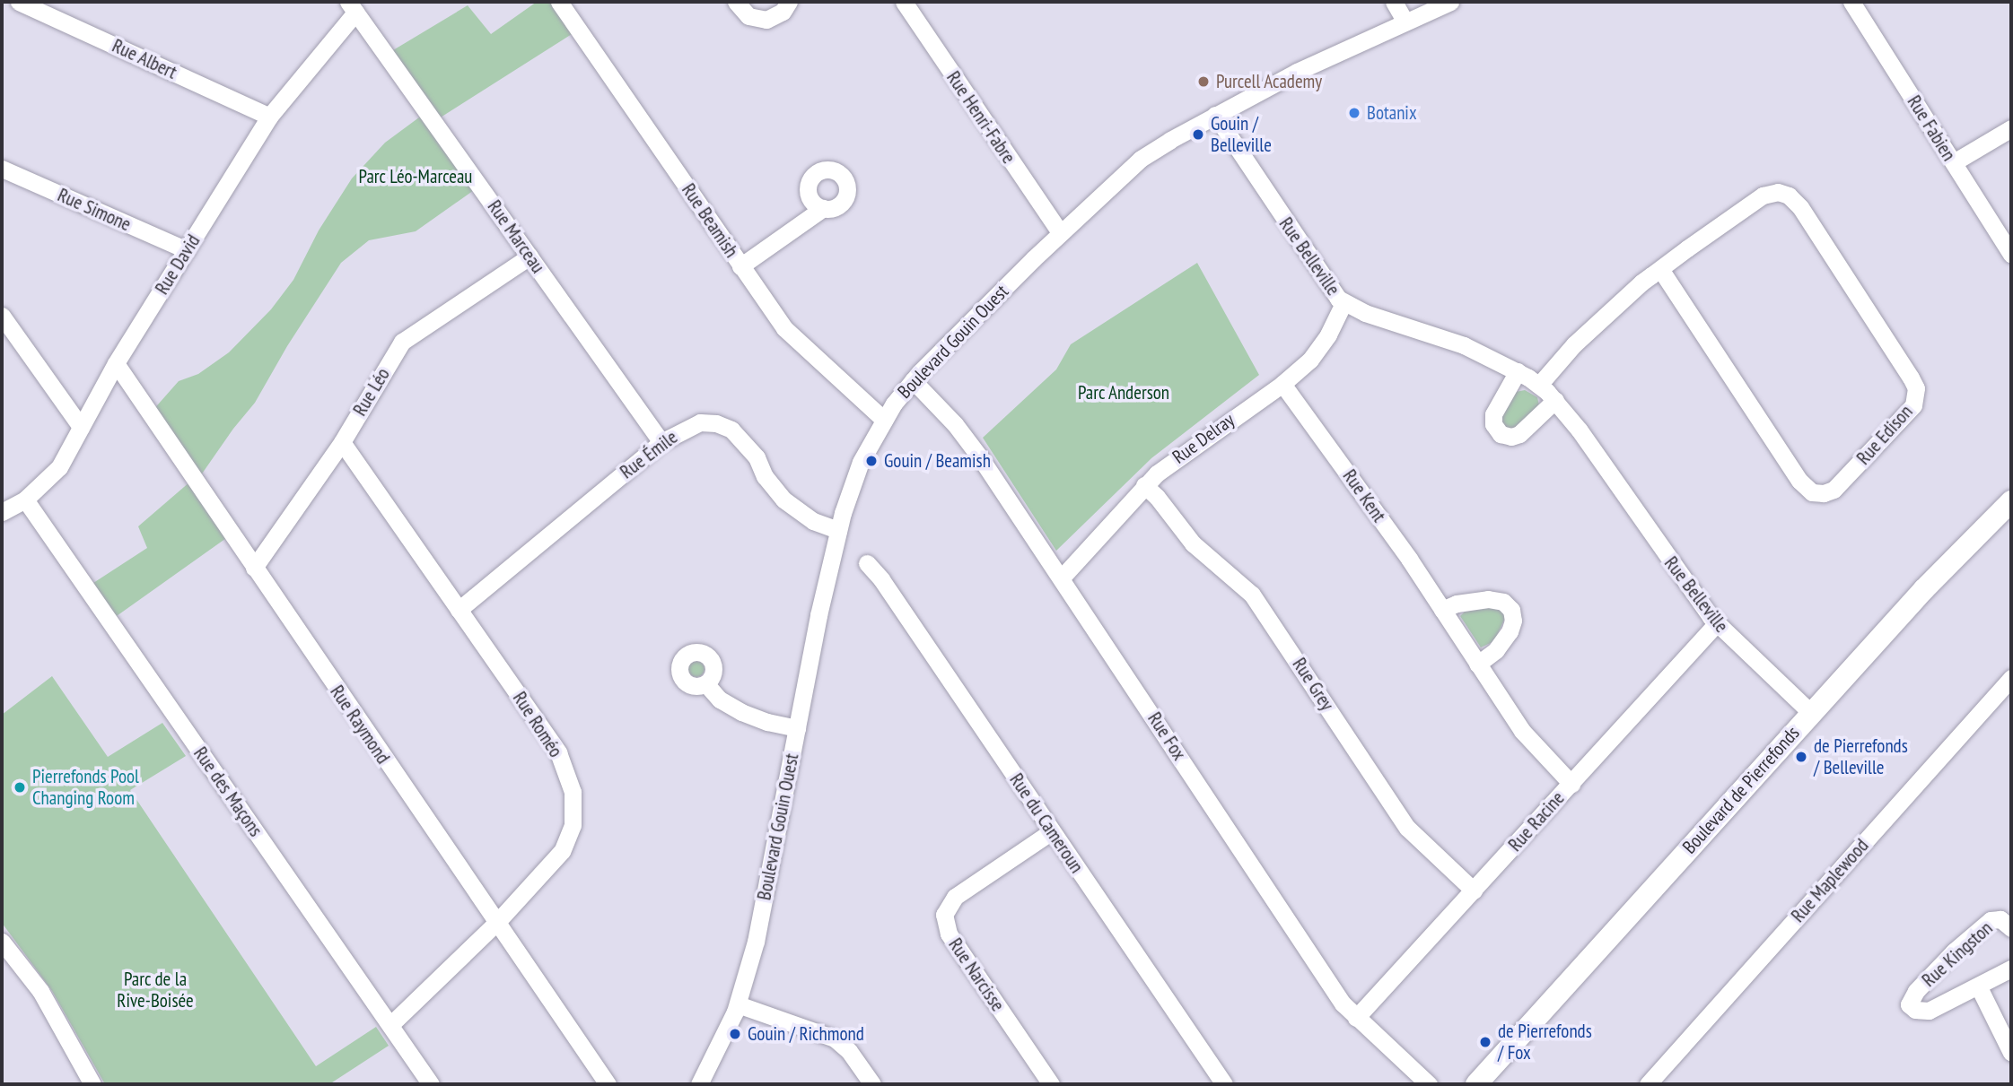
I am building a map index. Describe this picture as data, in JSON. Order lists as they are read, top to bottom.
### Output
{
  "streets": {
    "main road": ["Boulevard de Pierrefonds"],
    "street": [
      "Rue Albert",
      "Rue Henri-Fabre",
      "Rue Fabien",
      "Rue Simone",
      "Rue Beamish",
      "Rue Marceau",
      "Rue Belleville",
      "Rue David",
      "Boulevard Gouin Ouest",
      "Rue Léo",
      "Rue Edison",
      "Rue Delray",
      "Rue Émile",
      "Rue Kent",
      "Rue Grey",
      "Rue Raymond",
      "Rue Roméo",
      "Rue Fox",
      "Rue des Maçons",
      "Rue Racine",
      "Rue du Cameroun",
      "Rue Maplewood",
      "Rue Kingston",
      "Rue Narcisse"
    ]
  },
  "crossings": [
    ["Rue Albert", "Rue David"],
    ["Rue Henri-Fabre", "Boulevard Gouin Ouest"],
    ["Rue Simone", "Rue David"],
    ["Rue Beamish", "Boulevard Gouin Ouest"],
    ["Rue Marceau", "Rue David"],
    ["Rue Marceau", "Rue Léo"],
    ["Rue Marceau", "Rue Émile"],
    ["Rue Belleville", "Boulevard Gouin Ouest"],
    ["Rue Belleville", "Rue Edison"],
    ["Rue Belleville", "Rue Delray"],
    ["Rue Belleville", "Boulevard de Pierrefonds"],
    ["Rue Belleville", "Rue Racine"],
    ["Rue David", "Rue Raymond"],
    ["Rue David", "Rue des Maçons"],
    ["Boulevard Gouin Ouest", "Rue Émile"],
    ["Boulevard Gouin Ouest", "Rue Fox"],
    ["Rue Léo", "Rue Raymond"],
    ["Rue Léo", "Rue Roméo"],
    ["Rue Delray", "Rue Kent"],
    ["Rue Delray", "Rue Grey"],
    ["Rue Delray", "Rue Fox"],
    ["Rue Émile", "Rue Roméo"],
    ["Rue Kent", "Rue Racine"],
    ["Rue Grey", "Rue Racine"],
    ["Rue Raymond", "Rue Roméo"],
    ["Rue Roméo", "Rue des Maçons"],
    ["Rue Fox", "Rue Racine"],
    ["Rue du Cameroun", "Rue Narcisse"]
  ],
  "parks": ["Parc Léo-Marceau", "Parc Anderson", "Parc de la Rive-Boisée"],
  "places": [
    "Purcell Academy",
    "Botanix",
    "Gouin / Belleville",
    "Gouin / Beamish",
    "de Pierrefonds / Belleville",
    "Pierrefonds Pool Changing Room",
    "Gouin / Richmond",
    "de Pierrefonds / Fox"
  ]
}
